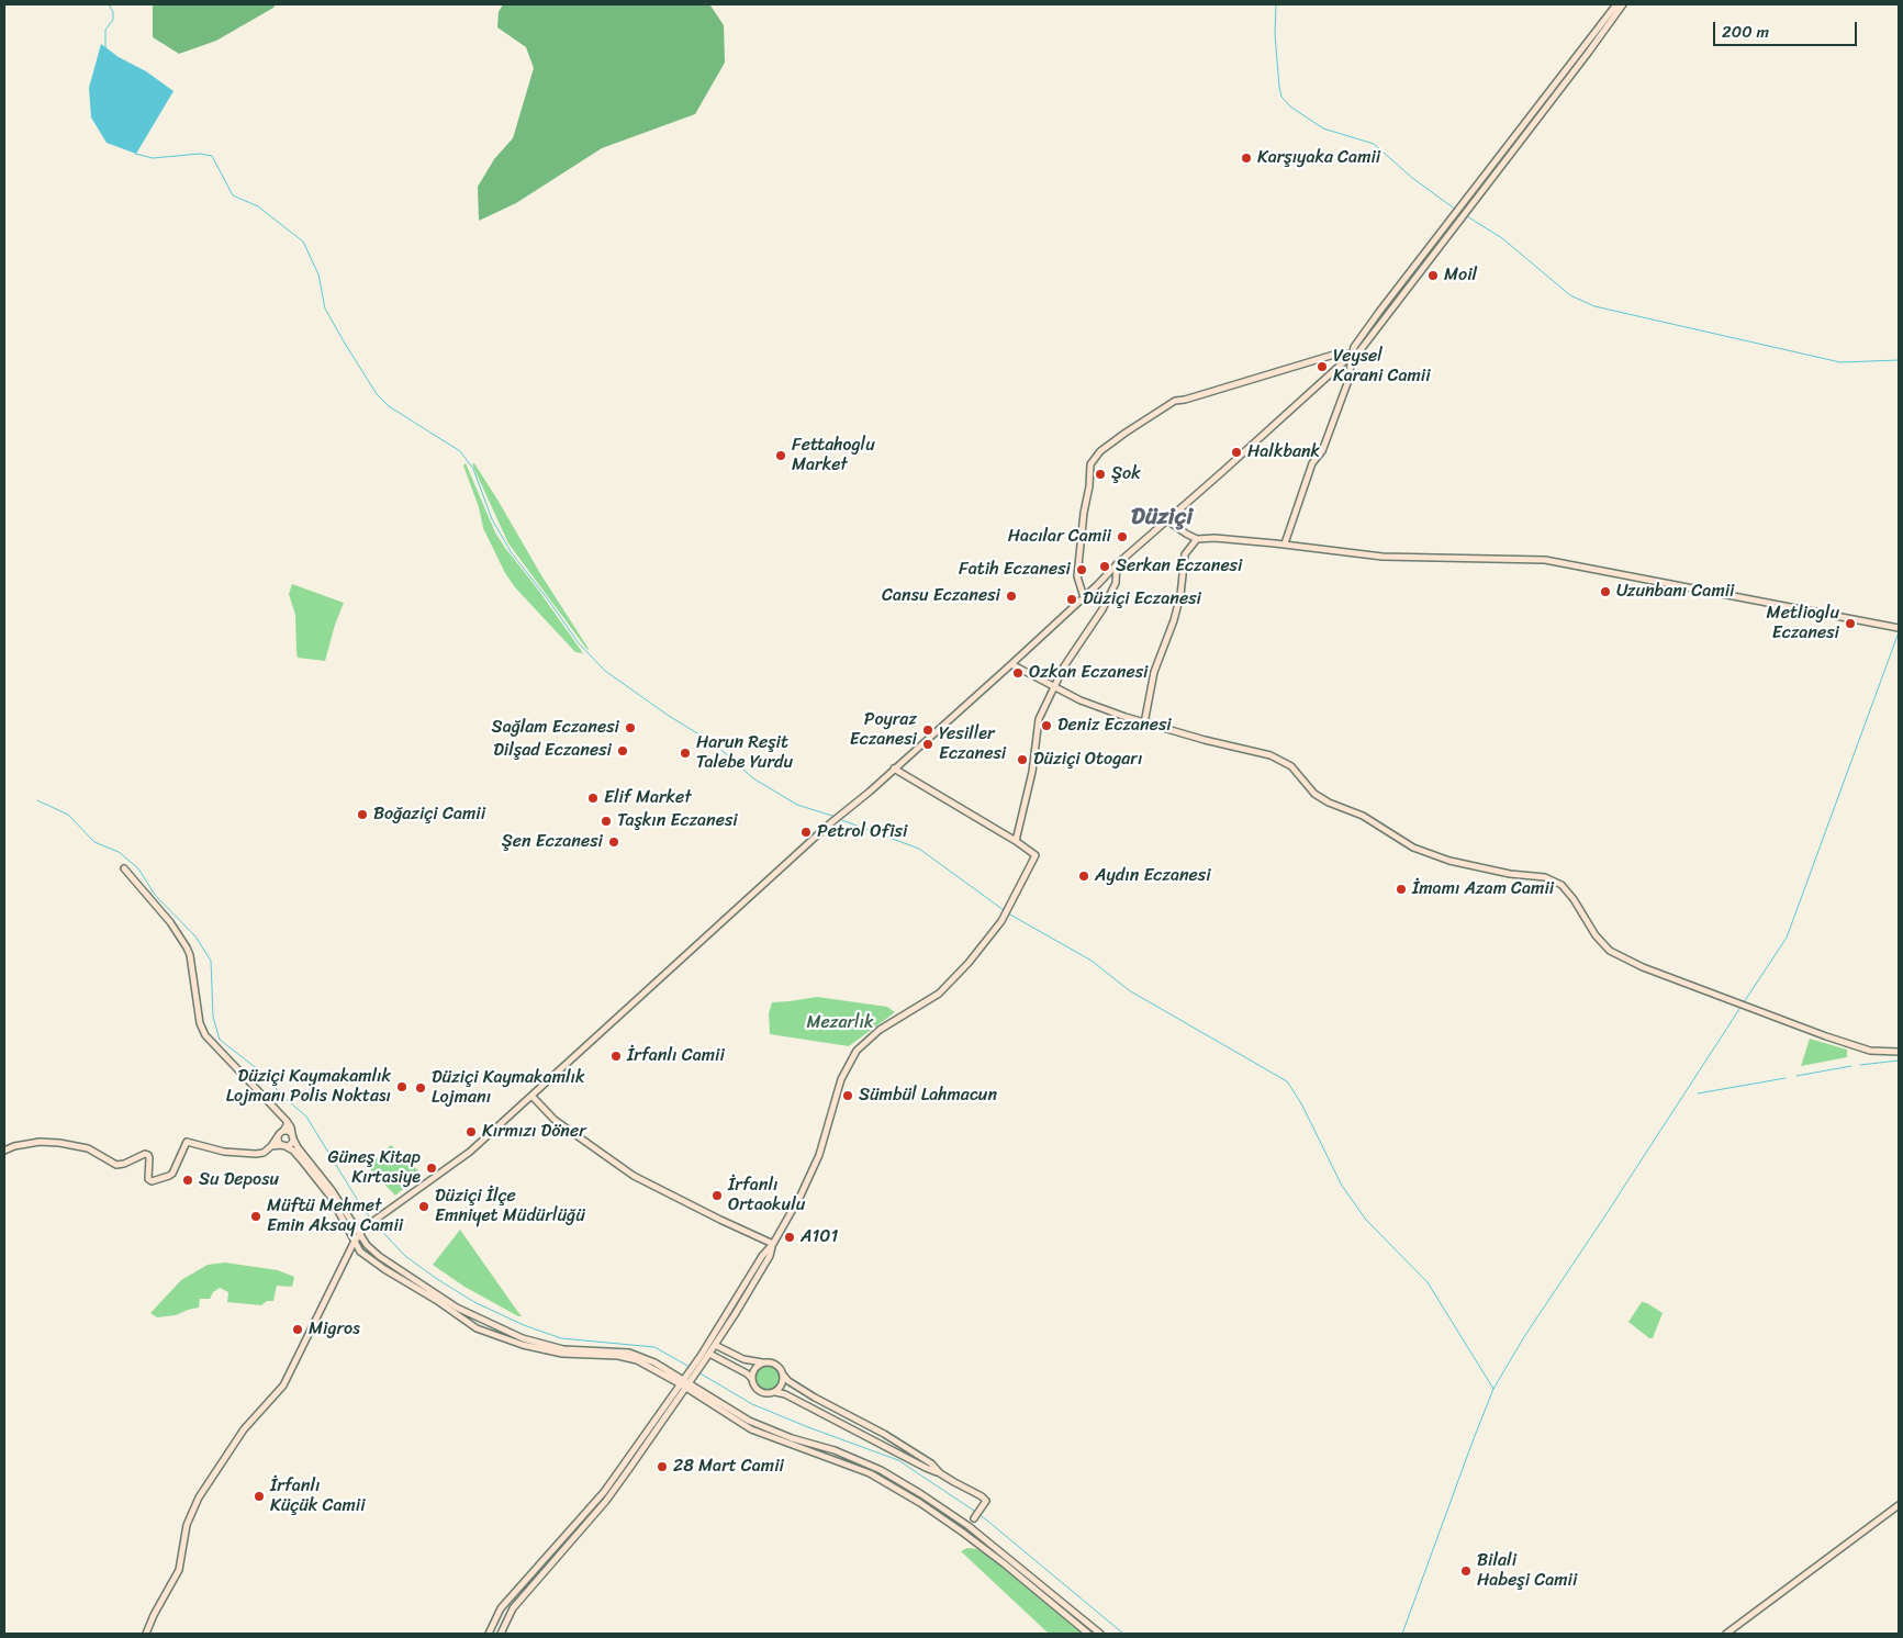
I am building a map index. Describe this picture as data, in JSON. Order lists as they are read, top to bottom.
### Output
{
  "districts": ["Düziçi"],
  "parks": ["Mezarlık"],
  "places": [
    "Karşıyaka Camii",
    "Moil",
    "Veysel Karani Camii",
    "Halkbank",
    "Fettahoglu Market",
    "Şok",
    "Hacılar Camii",
    "Serkan Eczanesi",
    "Fatih Eczanesi",
    "Uzunbanı Camii",
    "Cansu Eczanesi",
    "Düziçi Eczanesi",
    "Metlioglu Eczanesi",
    "Ozkan Eczanesi",
    "Deniz Eczanesi",
    "Sağlam Eczanesi",
    "Poyraz Eczanesi",
    "Yesiller Eczanesi",
    "Dilşad Eczanesi",
    "Harun Reşit Talebe Yurdu",
    "Düziçi Otogarı",
    "Elif Market",
    "Boğaziçi Camii",
    "Taşkın Eczanesi",
    "Petrol Ofisi",
    "Şen Eczanesi",
    "Aydın Eczanesi",
    "İmamı Azam Camii",
    "İrfanlı Camii",
    "Düziçi Kaymakamlık Lojmanı Polis Noktası",
    "Düziçi Kaymakamlık Lojmanı",
    "Sümbül Lahmacun",
    "Kırmızı Döner",
    "Güneş Kitap Kırtasiye",
    "Su Deposu",
    "İrfanlı Ortaokulu",
    "Düziçi İlçe Emniyet Müdürlüğü",
    "Müftü Mehmet Emin Aksay Camii",
    "A101",
    "Migros",
    "28 Mart Camii",
    "İrfanlı Küçük Camii",
    "Bilali Habeşi Camii"
  ],
  "scale_bar": "200 m"
}
